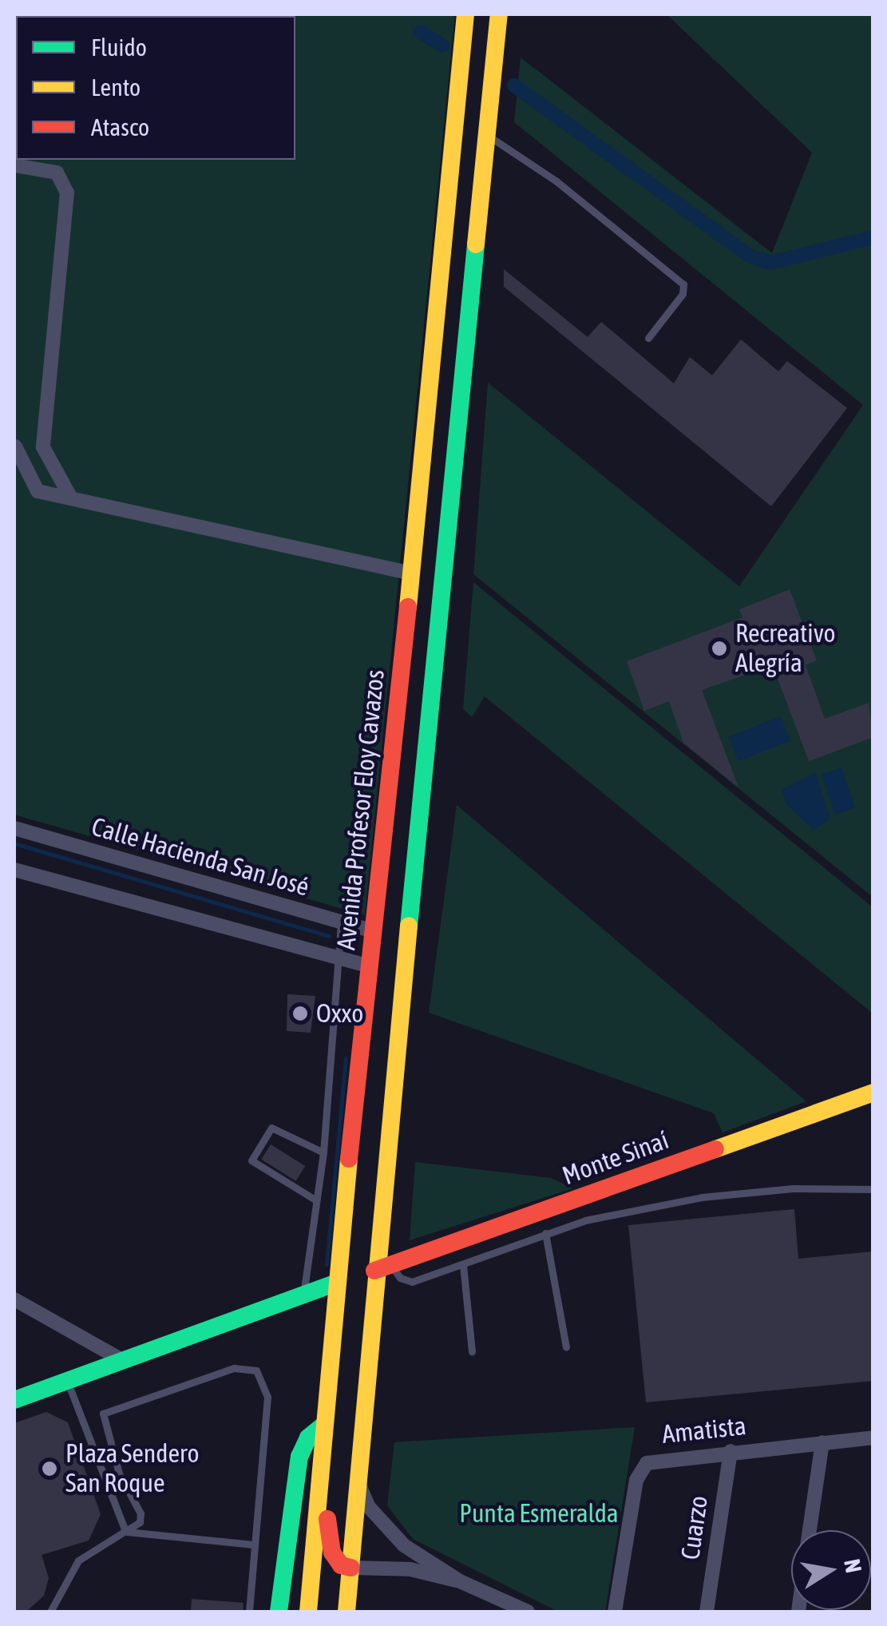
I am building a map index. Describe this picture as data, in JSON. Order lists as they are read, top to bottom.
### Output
{
  "streets": {
    "main road": ["Avenida Profesor Eloy Cavazos", "Monte Sinaí"],
    "street": ["Calle Hacienda San José", "Amatista", "Cuarzo"]
  },
  "crossings": [
    ["Avenida Profesor Eloy Cavazos", "Calle Hacienda San José"],
    ["Amatista", "Cuarzo"]
  ],
  "parks": ["Punta Esmeralda"],
  "places": ["Recreativo Alegría", "Oxxo", "Plaza Sendero San Roque"],
  "legend": ["Fluido", "Lento", "Atasco"],
  "north": "right"
}
